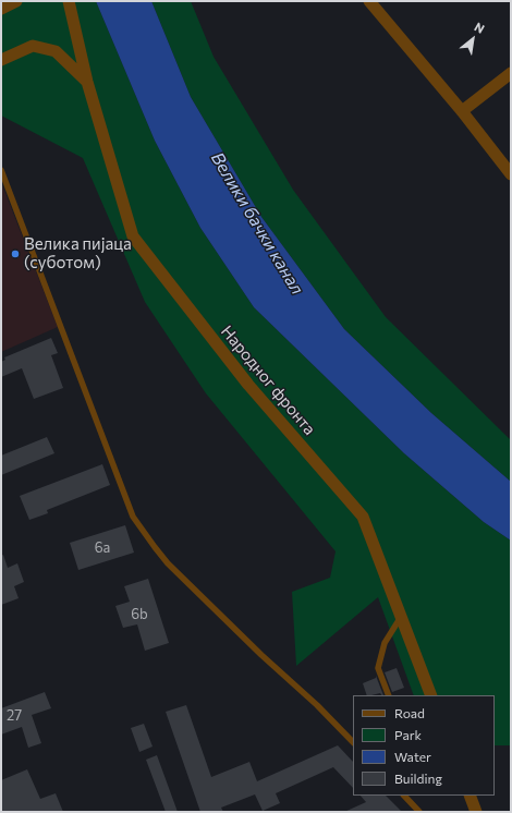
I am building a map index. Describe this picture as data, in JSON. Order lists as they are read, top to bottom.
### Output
{
  "streets": {
    "street": ["Народног фронта"]
  },
  "water": ["Велики бачки канал"],
  "places": ["Велика пијаца (суботом)"],
  "house_numbers": ["6a", "6b", "27"],
  "legend": [
    "Road",
    "Park",
    "Water",
    "Building"
  ],
  "north": "top right"
}
